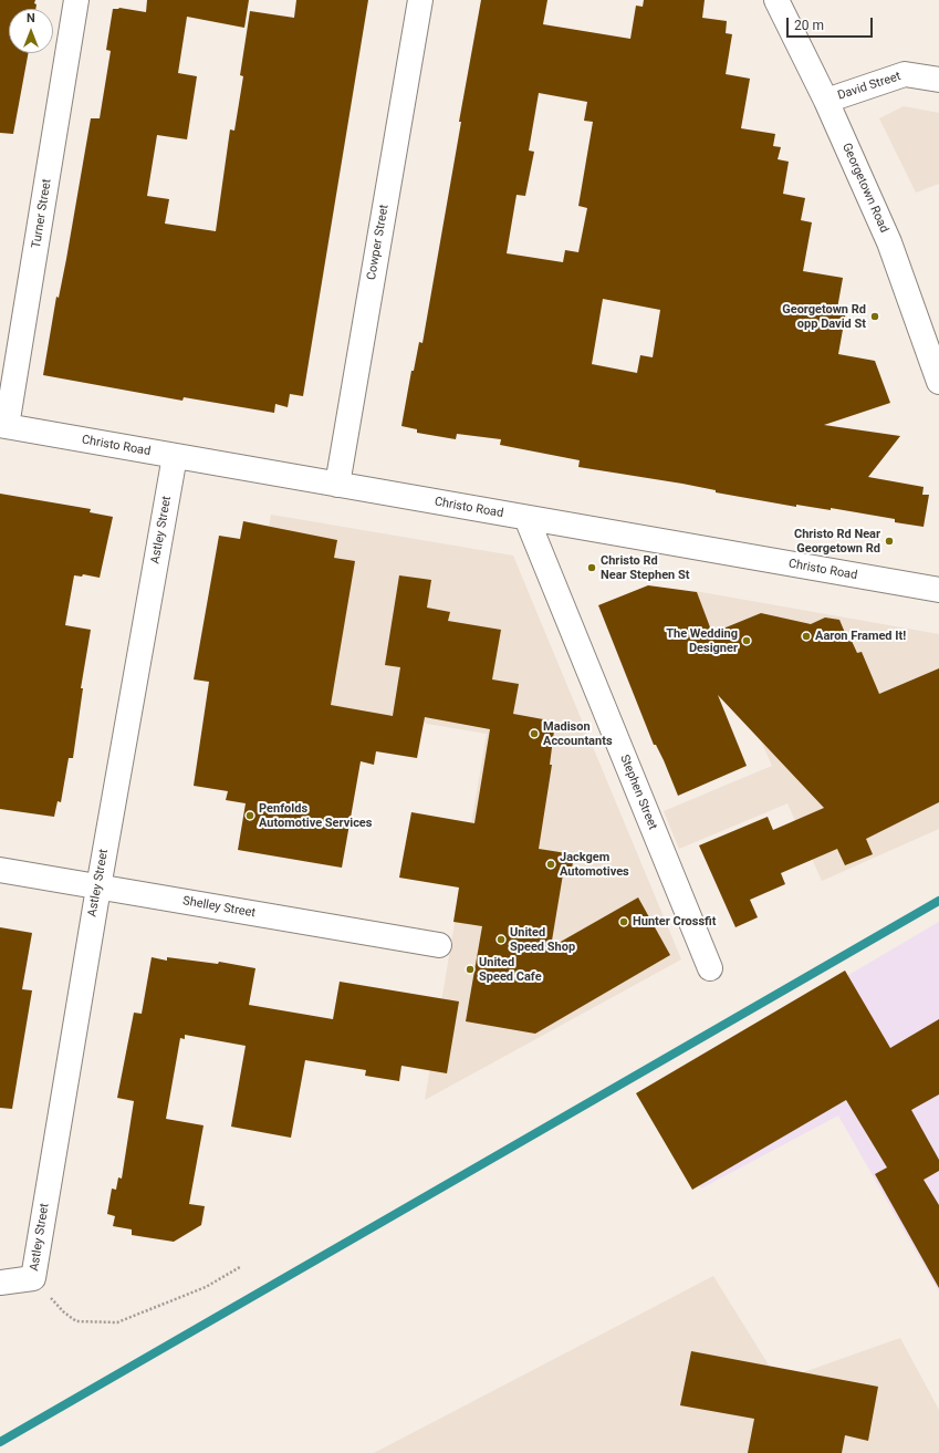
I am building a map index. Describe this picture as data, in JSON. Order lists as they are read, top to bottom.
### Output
{
  "streets": {
    "street": [
      "David Street",
      "Georgetown Road",
      "Turner Street",
      "Cowper Street",
      "Christo Road",
      "Astley Street",
      "Stephen Street",
      "Shelley Street"
    ]
  },
  "crossings": [
    ["David Street", "Georgetown Road"],
    ["Turner Street", "Christo Road"],
    ["Cowper Street", "Christo Road"],
    ["Christo Road", "Astley Street"],
    ["Christo Road", "Stephen Street"],
    ["Astley Street", "Shelley Street"]
  ],
  "places": [
    "Georgetown Rd opp David St",
    "Christo Rd Near Georgetown Rd",
    "Christo Rd Near Stephen St",
    "Aaron Framed It!",
    "The Wedding Designer",
    "Madison Accountants",
    "Penfolds Automotive Services",
    "Jackgem Automotives",
    "Hunter Crossfit",
    "United Speed Shop",
    "United Speed Cafe"
  ],
  "scale_bar": "20 m",
  "north": "top"
}
